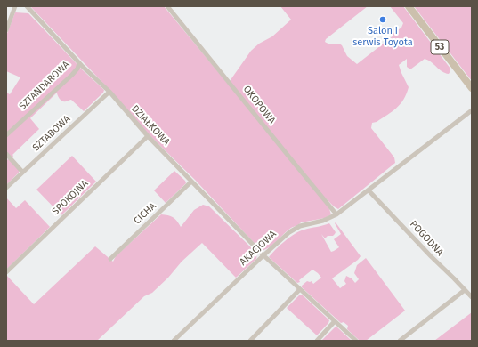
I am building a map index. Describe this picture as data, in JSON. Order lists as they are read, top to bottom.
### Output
{
  "streets": {
    "main road": ["53"],
    "street": [
      "SZTANDAROWA",
      "OKOPOWA",
      "DZIAŁKOWA",
      "SZTABOWA",
      "SPOKOJNA",
      "CICHA",
      "POGODNA",
      "AKACJOWA"
    ]
  },
  "crossings": [
    ["SZTANDAROWA", "DZIAŁKOWA"],
    ["OKOPOWA", "AKACJOWA"],
    ["DZIAŁKOWA", "SZTABOWA"],
    ["DZIAŁKOWA", "SPOKOJNA"],
    ["DZIAŁKOWA", "CICHA"],
    ["DZIAŁKOWA", "AKACJOWA"],
    ["POGODNA", "AKACJOWA"]
  ],
  "places": ["Salon i serwis Toyota"]
}
